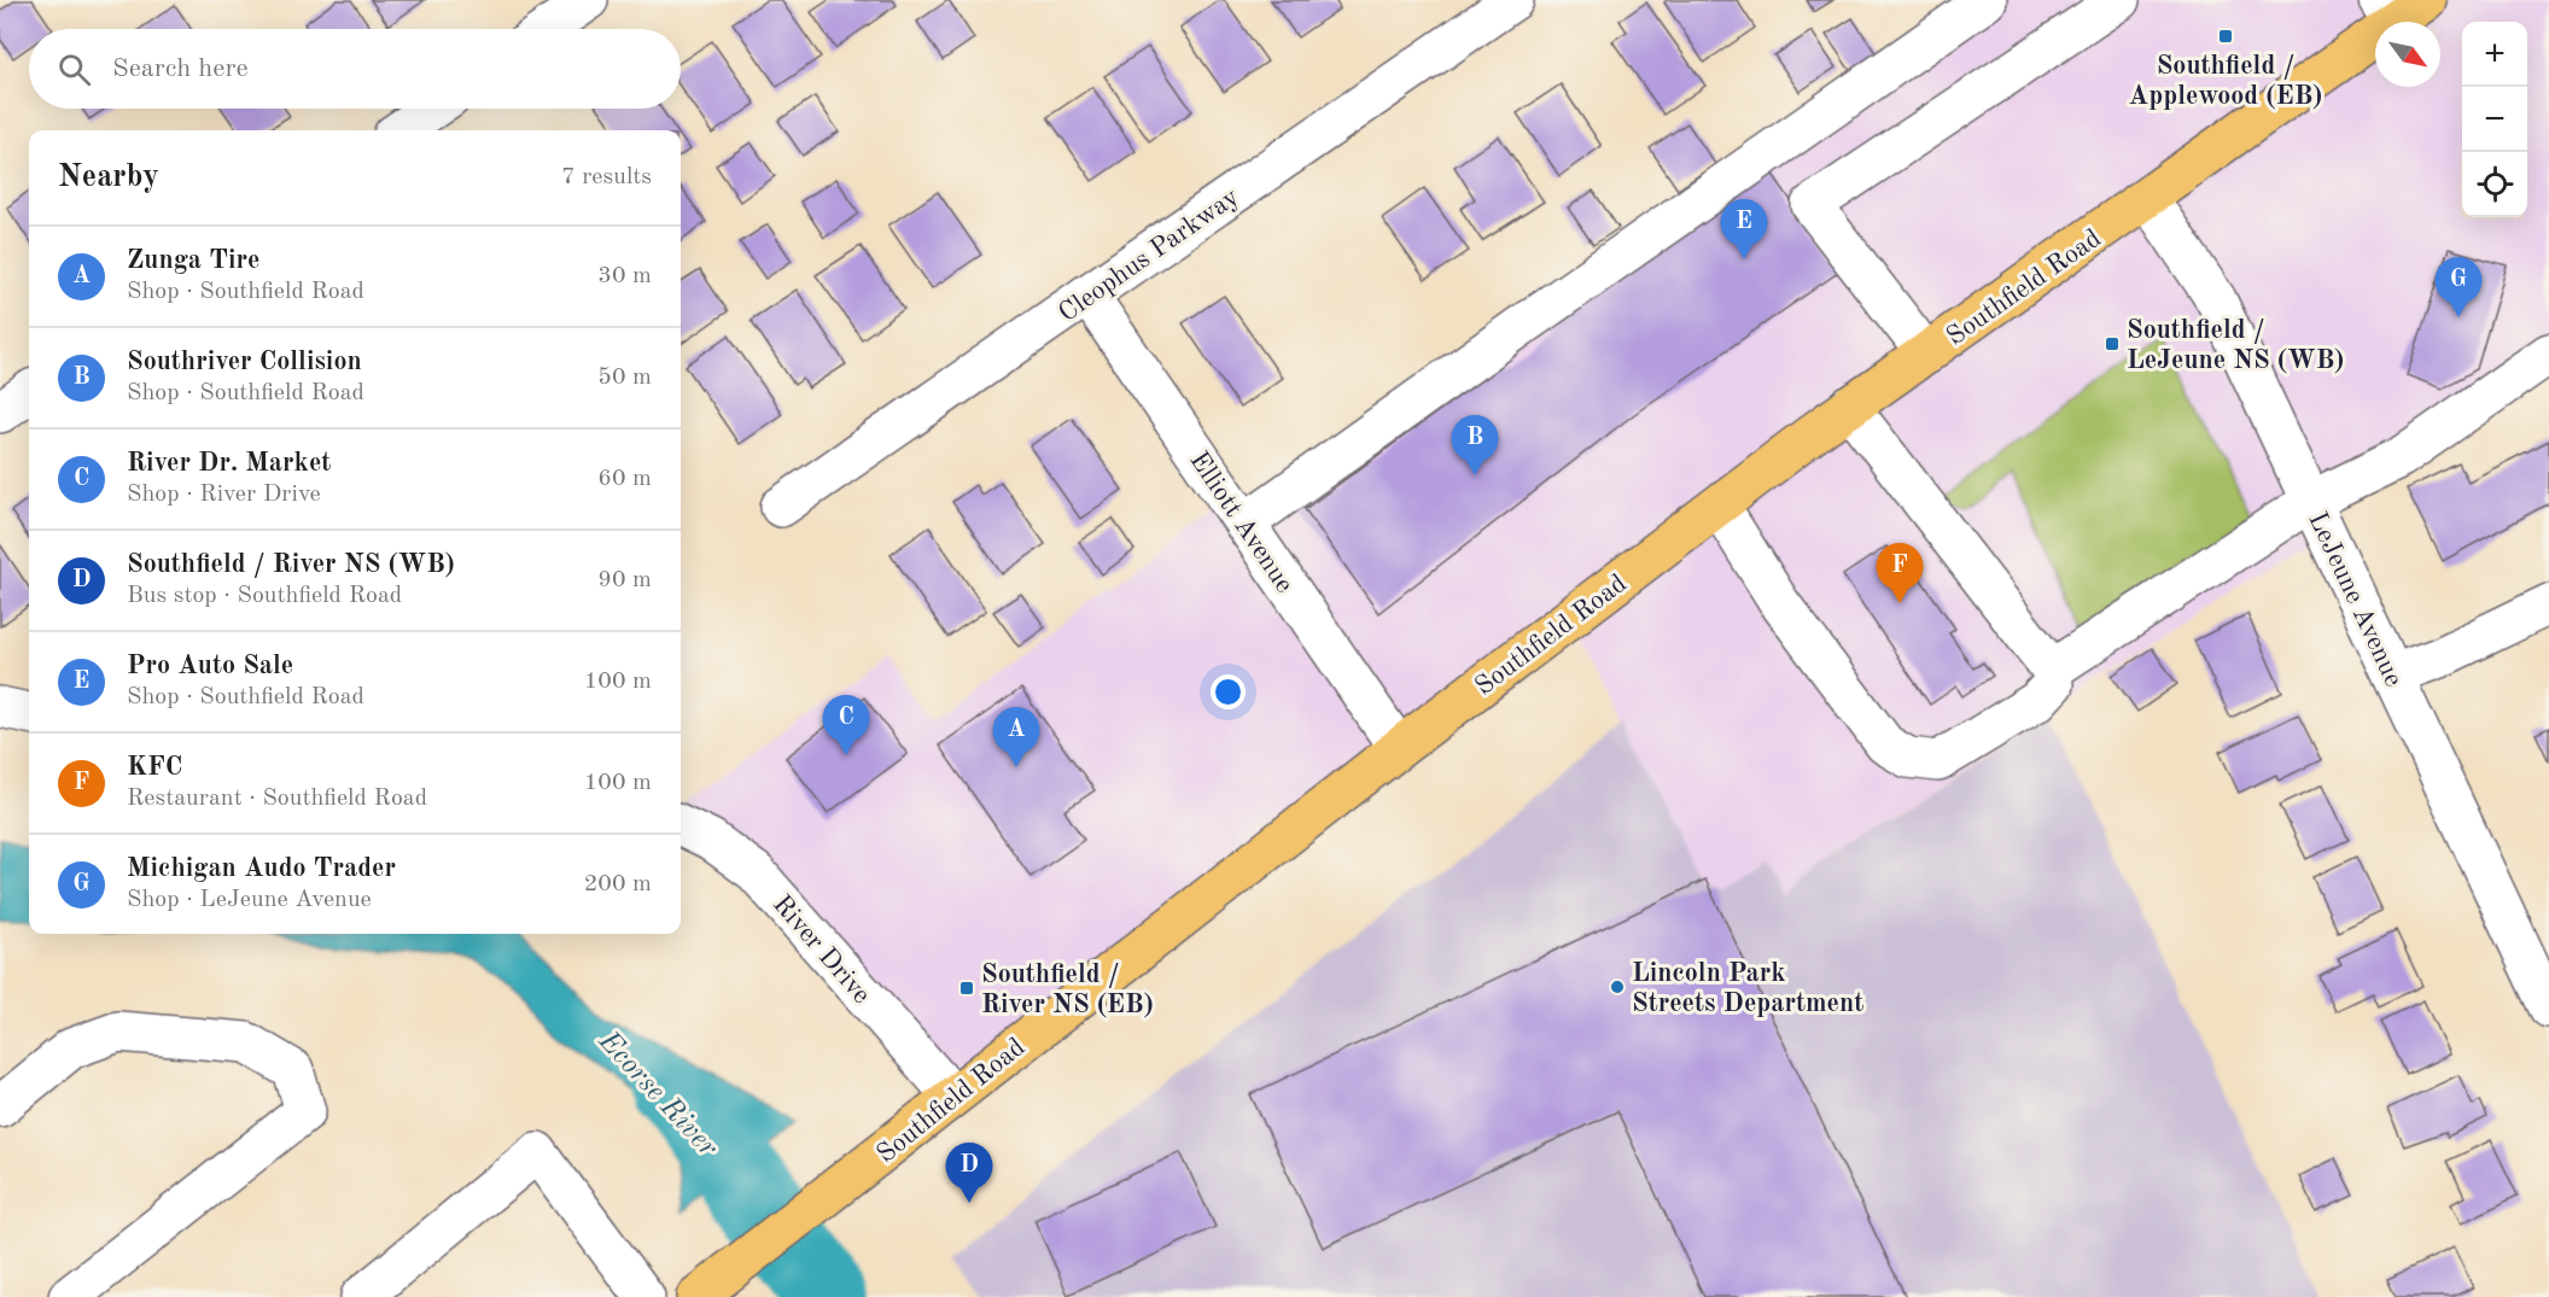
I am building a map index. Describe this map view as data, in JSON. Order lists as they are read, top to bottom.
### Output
{
  "streets": {
    "main road": ["Southfield Road"],
    "street": [
      "Cleophus Parkway",
      "Elliott Avenue",
      "LeJeune Avenue",
      "River Drive"
    ]
  },
  "crossings": [
    ["Cleophus Parkway", "Elliott Avenue"],
    ["Southfield Road", "Elliott Avenue"],
    ["Southfield Road", "LeJeune Avenue"],
    ["Southfield Road", "River Drive"]
  ],
  "water": ["Ecorse River"],
  "places": {
    "transit": ["Southfield / Applewood (EB)", "Southfield / LeJeune NS (WB)", "Southfield / River NS (EB)"],
    "other": ["Lincoln Park Streets Department"]
  },
  "north": "bottom right",
  "page": {
    "map_buttons": ["+", "−"],
    "search": "Search here",
    "heading": ["Nearby", "7 results"],
    "pins": [
      "E",
      "G",
      "B",
      "F",
      "C",
      "A",
      "D"
    ],
    "list": [
      {
        "mark": "A",
        "name": "Zunga Tire",
        "note": "Shop · Southfield Road",
        "value": "30 m"
      },
      {
        "mark": "B",
        "name": "Southriver Collision",
        "note": "Shop · Southfield Road",
        "value": "50 m"
      },
      {
        "mark": "C",
        "name": "River Dr. Market",
        "note": "Shop · River Drive",
        "value": "60 m"
      },
      {
        "mark": "D",
        "name": "Southfield / River NS (WB)",
        "note": "Bus stop · Southfield Road",
        "value": "90 m"
      },
      {
        "mark": "E",
        "name": "Pro Auto Sale",
        "note": "Shop · Southfield Road",
        "value": "100 m"
      },
      {
        "mark": "F",
        "name": "KFC",
        "note": "Restaurant · Southfield Road",
        "value": "100 m"
      },
      {
        "mark": "G",
        "name": "Michigan Audo Trader",
        "note": "Shop · LeJeune Avenue",
        "value": "200 m"
      }
    ]
  }
}
